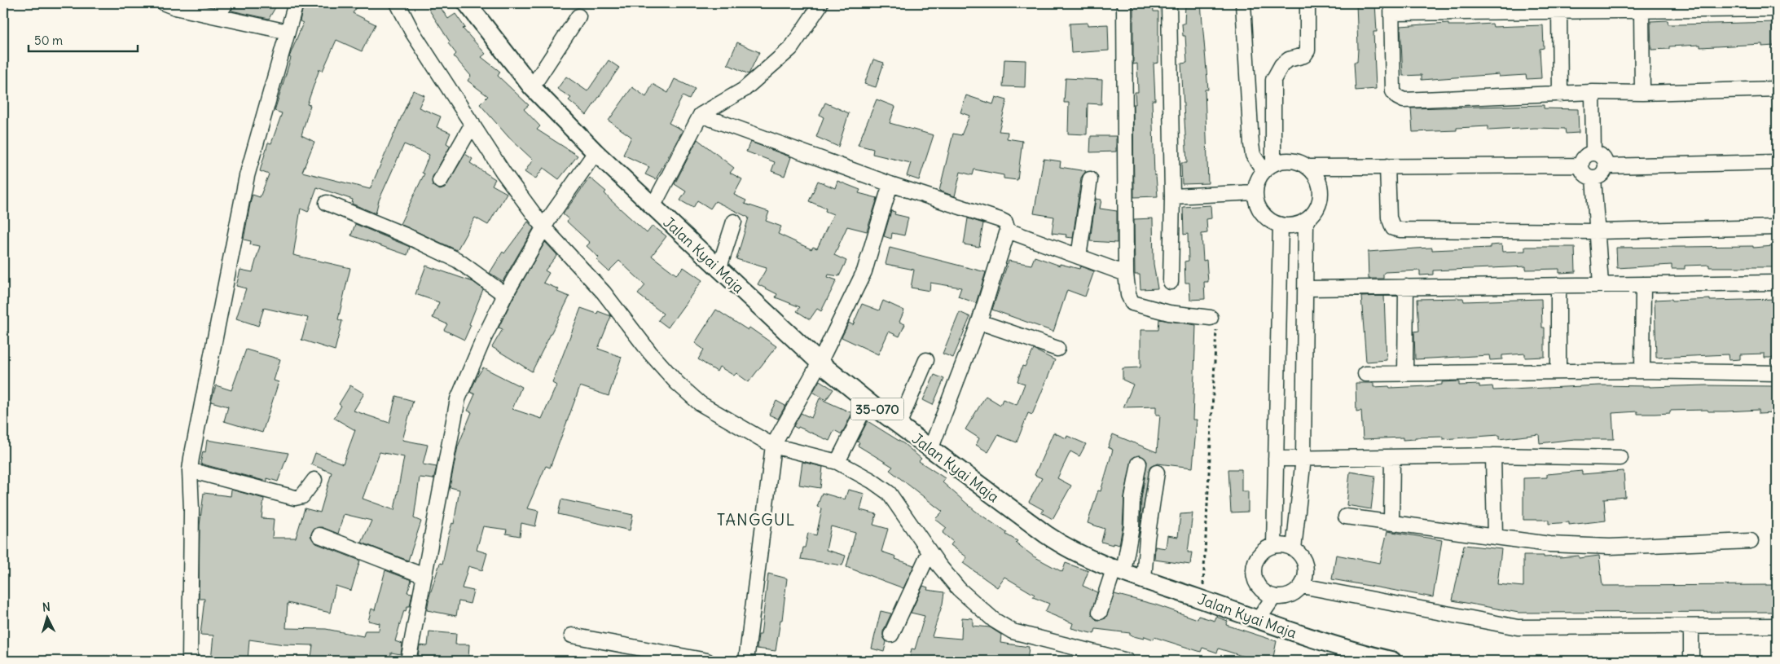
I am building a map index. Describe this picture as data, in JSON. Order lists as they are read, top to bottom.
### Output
{
  "streets": {
    "main road": ["Jalan Kyai Maja", "35-070"]
  },
  "districts": ["TANGGUL"],
  "scale_bar": "50 m",
  "north": "top"
}
